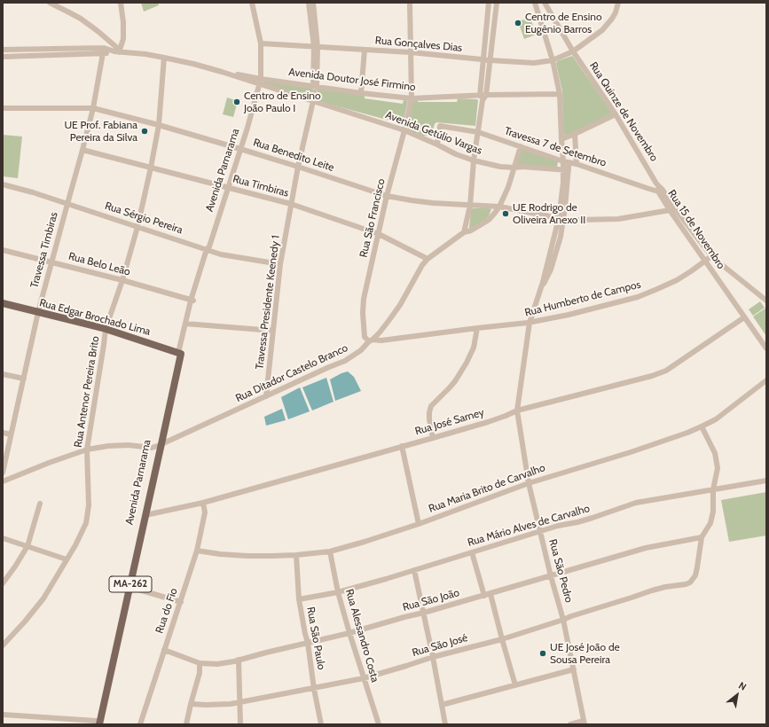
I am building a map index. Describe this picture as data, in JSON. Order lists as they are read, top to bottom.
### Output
{
  "streets": {
    "main road": ["Avenida Parnarama", "Rua Edgar Brochado Lima", "MA-262"],
    "street": [
      "Rua Gonçalves Dias",
      "Avenida Doutor José Firmino",
      "Rua Quinze de Novembro",
      "Avenida Getúlio Vargas",
      "Travessa 7 de Setembro",
      "Rua Benedito Leite",
      "Rua Timbiras",
      "Rua Sérgio Pereira",
      "Rua São Francisco",
      "Rua 15 de Novembro",
      "Travessa Timbiras",
      "Rua Belo Leão",
      "Rua Humberto de Campos",
      "Travessa Presidente Keenedy 1",
      "Rua Ditador Castelo Branco",
      "Rua Antenor Pereira Brito",
      "Rua José Sarney",
      "Rua Maria Brito de Carvalho",
      "Rua Mário Alves de Carvalho",
      "Rua São Pedro",
      "Rua São João",
      "Rua do Fio",
      "Rua Alessandro Costa",
      "Rua São Paulo",
      "Rua São José"
    ]
  },
  "crossings": [
    ["Rua Gonçalves Dias", "Rua Quinze de Novembro"],
    ["Rua Gonçalves Dias", "Avenida Parnarama"],
    ["Rua Gonçalves Dias", "Rua São Francisco"],
    ["Rua Gonçalves Dias", "Travessa Presidente Keenedy 1"],
    ["Rua Gonçalves Dias", "Rua São Pedro"],
    ["Avenida Doutor José Firmino", "Avenida Getúlio Vargas"],
    ["Avenida Doutor José Firmino", "Avenida Parnarama"],
    ["Avenida Doutor José Firmino", "Rua São Francisco"],
    ["Avenida Doutor José Firmino", "Travessa Timbiras"],
    ["Avenida Doutor José Firmino", "Travessa Presidente Keenedy 1"],
    ["Avenida Doutor José Firmino", "Rua Antenor Pereira Brito"],
    ["Rua Quinze de Novembro", "Rua 15 de Novembro"],
    ["Avenida Getúlio Vargas", "Travessa 7 de Setembro"],
    ["Avenida Getúlio Vargas", "Avenida Parnarama"],
    ["Avenida Getúlio Vargas", "Rua São Francisco"],
    ["Avenida Getúlio Vargas", "Travessa Presidente Keenedy 1"],
    ["Avenida Getúlio Vargas", "Rua Ditador Castelo Branco"],
    ["Avenida Getúlio Vargas", "Rua São Pedro"],
    ["Travessa 7 de Setembro", "Rua 15 de Novembro"],
    ["Travessa 7 de Setembro", "Rua Ditador Castelo Branco"],
    ["Travessa 7 de Setembro", "Rua São Pedro"],
    ["Rua Benedito Leite", "Avenida Parnarama"],
    ["Rua Benedito Leite", "Rua São Francisco"],
    ["Rua Benedito Leite", "Travessa Timbiras"],
    ["Rua Benedito Leite", "Travessa Presidente Keenedy 1"],
    ["Rua Benedito Leite", "Rua Ditador Castelo Branco"],
    ["Rua Benedito Leite", "Rua Antenor Pereira Brito"],
    ["Rua Benedito Leite", "Rua São Pedro"],
    ["Avenida Parnarama", "Rua Timbiras"],
    ["Avenida Parnarama", "Rua Sérgio Pereira"],
    ["Avenida Parnarama", "Rua Belo Leão"],
    ["Avenida Parnarama", "Rua Edgar Brochado Lima"],
    ["Avenida Parnarama", "Rua Ditador Castelo Branco"],
    ["Avenida Parnarama", "Rua José Sarney"],
    ["Rua Timbiras", "Rua São Francisco"],
    ["Rua Timbiras", "Travessa Timbiras"],
    ["Rua Timbiras", "Travessa Presidente Keenedy 1"],
    ["Rua Timbiras", "Rua Ditador Castelo Branco"],
    ["Rua Timbiras", "Rua Antenor Pereira Brito"],
    ["Rua Sérgio Pereira", "Travessa Timbiras"],
    ["Rua Sérgio Pereira", "Travessa Presidente Keenedy 1"],
    ["Rua Sérgio Pereira", "Rua Antenor Pereira Brito"],
    ["Rua São Francisco", "Rua Humberto de Campos"],
    ["Rua São Francisco", "Rua Ditador Castelo Branco"],
    ["Rua 15 de Novembro", "Rua Humberto de Campos"],
    ["Rua 15 de Novembro", "Rua José Sarney"],
    ["Travessa Timbiras", "Rua Belo Leão"],
    ["Travessa Timbiras", "Rua Edgar Brochado Lima"],
    ["Rua Belo Leão", "Rua Antenor Pereira Brito"],
    ["Rua Humberto de Campos", "Rua Ditador Castelo Branco"],
    ["Rua Humberto de Campos", "Rua São Pedro"],
    ["Travessa Presidente Keenedy 1", "Rua Ditador Castelo Branco"],
    ["Rua Edgar Brochado Lima", "Rua Antenor Pereira Brito"],
    ["Rua José Sarney", "Rua São Pedro"],
    ["Rua José Sarney", "Rua do Fio"],
    ["Rua Maria Brito de Carvalho", "Rua São Pedro"],
    ["Rua Maria Brito de Carvalho", "Rua do Fio"],
    ["Rua Maria Brito de Carvalho", "Rua Alessandro Costa"],
    ["Rua Maria Brito de Carvalho", "Rua São Paulo"],
    ["Rua Mário Alves de Carvalho", "Rua São Pedro"],
    ["Rua Mário Alves de Carvalho", "Rua Alessandro Costa"],
    ["Rua Mário Alves de Carvalho", "Rua São Paulo"],
    ["Rua São Pedro", "Rua São João"],
    ["Rua São Pedro", "Rua São José"],
    ["Rua São João", "Rua do Fio"],
    ["Rua São João", "Rua Alessandro Costa"],
    ["Rua São João", "Rua São Paulo"],
    ["Rua São João", "Rua São José"],
    ["Rua Alessandro Costa", "Rua São José"],
    ["Rua São Paulo", "Rua São José"]
  ],
  "places": [
    "Centro de Ensino Eugênio Barros",
    "Centro de Ensino João Paulo I",
    "UE Prof. Fabiana Pereira da Silva",
    "UE Rodrigo de Oliveira Anexo II",
    "UE José João de Sousa Pereira"
  ],
  "north": "top right"
}
